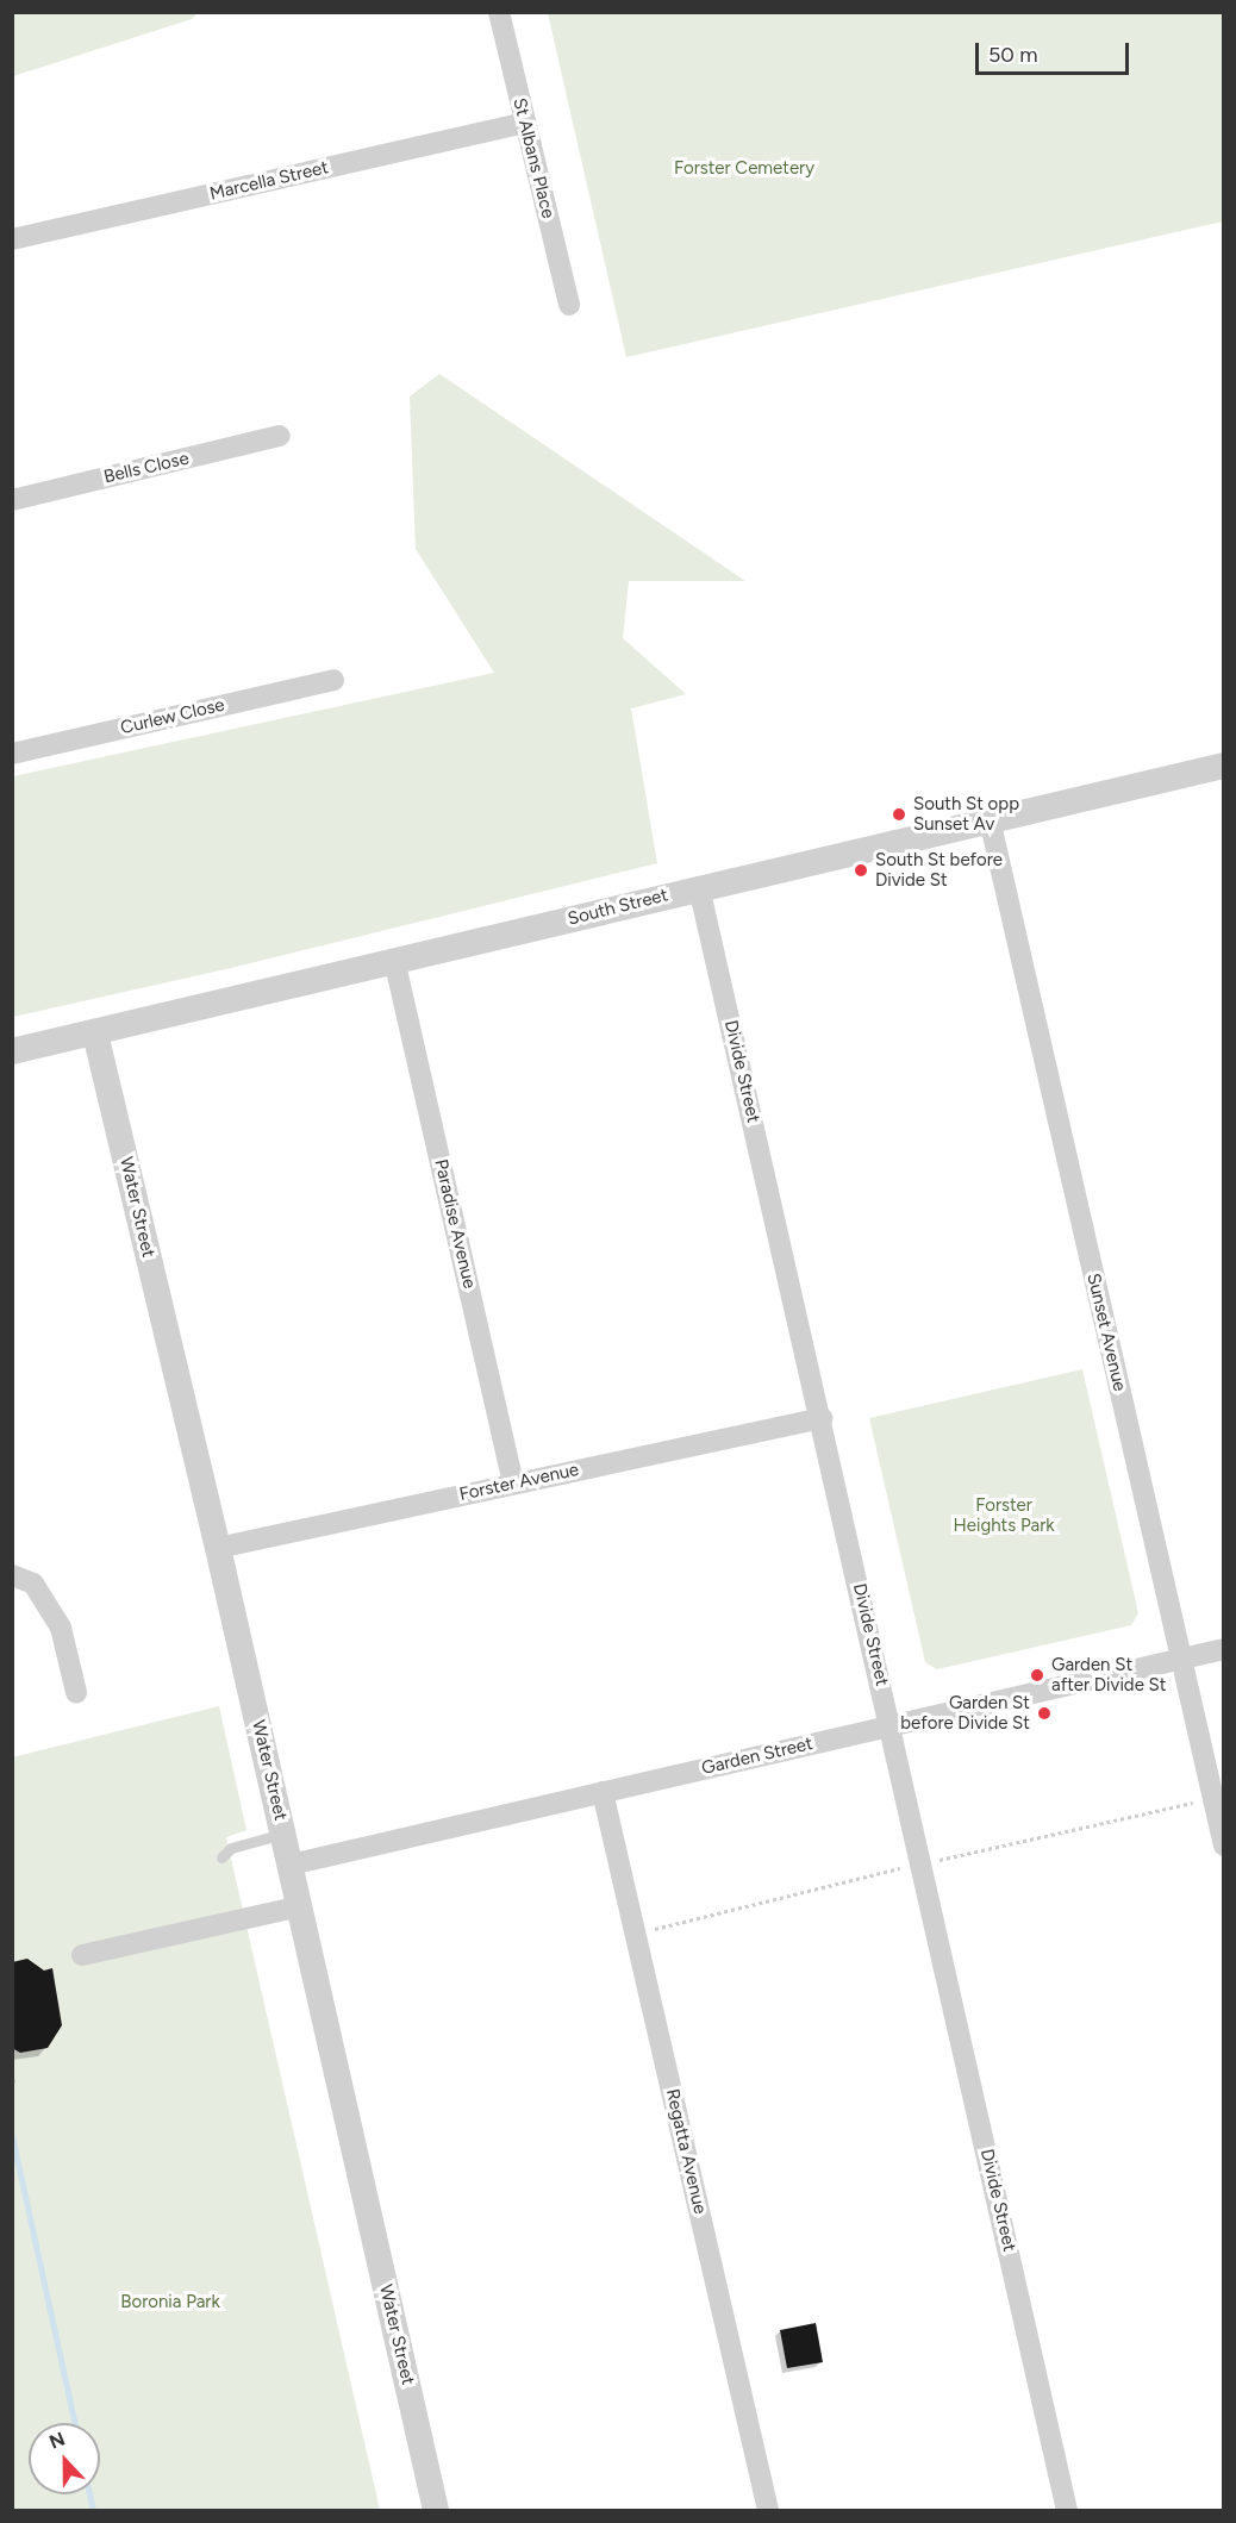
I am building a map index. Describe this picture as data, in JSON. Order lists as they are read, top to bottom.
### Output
{
  "streets": {
    "street": [
      "St Albans Place",
      "Marcella Street",
      "Bells Close",
      "Curlew Close",
      "South Street",
      "Divide Street",
      "Water Street",
      "Paradise Avenue",
      "Sunset Avenue",
      "Forster Avenue",
      "Garden Street",
      "Regatta Avenue"
    ]
  },
  "crossings": [
    ["St Albans Place", "Marcella Street"],
    ["South Street", "Divide Street"],
    ["South Street", "Water Street"],
    ["South Street", "Paradise Avenue"],
    ["South Street", "Sunset Avenue"],
    ["Divide Street", "Forster Avenue"],
    ["Divide Street", "Garden Street"],
    ["Water Street", "Forster Avenue"],
    ["Water Street", "Garden Street"],
    ["Paradise Avenue", "Forster Avenue"],
    ["Sunset Avenue", "Garden Street"],
    ["Garden Street", "Regatta Avenue"]
  ],
  "parks": ["Forster Cemetery", "Forster Heights Park", "Boronia Park"],
  "places": [
    "South St opp Sunset Av",
    "South St before Divide St",
    "Garden St after Divide St",
    "Garden St before Divide St"
  ],
  "scale_bar": "50 m",
  "north": "top"
}
